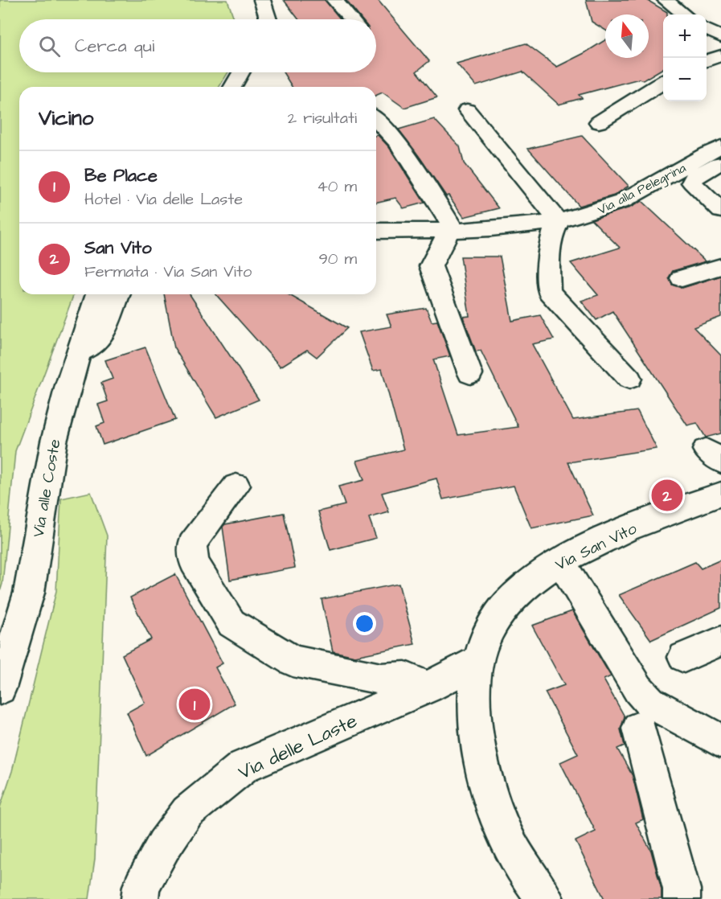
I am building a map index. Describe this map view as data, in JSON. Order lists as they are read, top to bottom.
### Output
{
  "streets": {
    "street": [
      "Via alla Pelegrina",
      "Via alle Coste",
      "Via San Vito",
      "Via delle Laste"
    ]
  },
  "crossings": [
    ["Via San Vito", "Via delle Laste"]
  ],
  "north": "top",
  "page": {
    "map_buttons": ["+", "−"],
    "search": "Cerca qui",
    "heading": ["Vicino", "2 risultati"],
    "list": [
      {
        "mark": "1",
        "name": "Be Place",
        "note": "Hotel · Via delle Laste",
        "value": "40 m"
      },
      {
        "mark": "2",
        "name": "San Vito",
        "note": "Fermata · Via San Vito",
        "value": "90 m"
      }
    ],
    "pins": ["2", "1"]
  }
}
